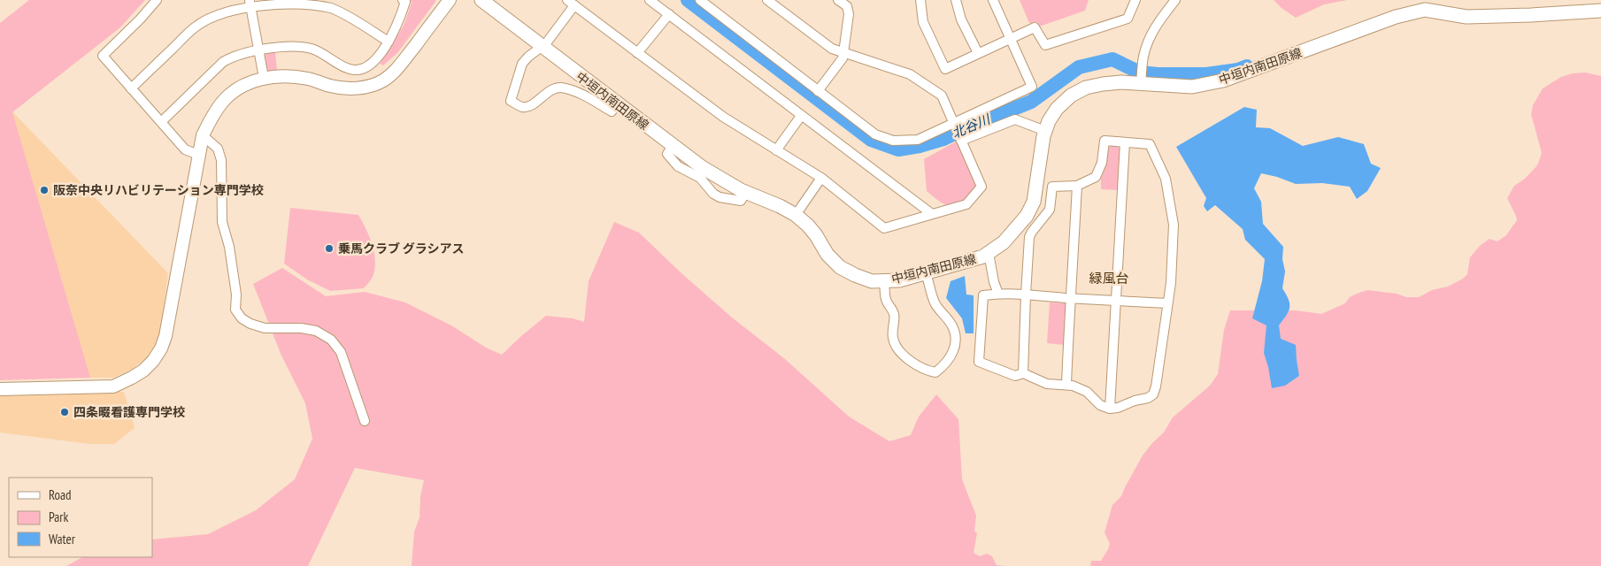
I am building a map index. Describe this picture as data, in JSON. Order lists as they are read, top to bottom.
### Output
{
  "streets": {
    "main road": ["中垣内南田原線"]
  },
  "districts": ["緑風台"],
  "water": ["北谷川"],
  "places": ["阪奈中央リハビリテーション専門学校", "乗馬クラブ グラシアス", "四条畷看護専門学校"],
  "legend": ["Road", "Park", "Water"]
}
